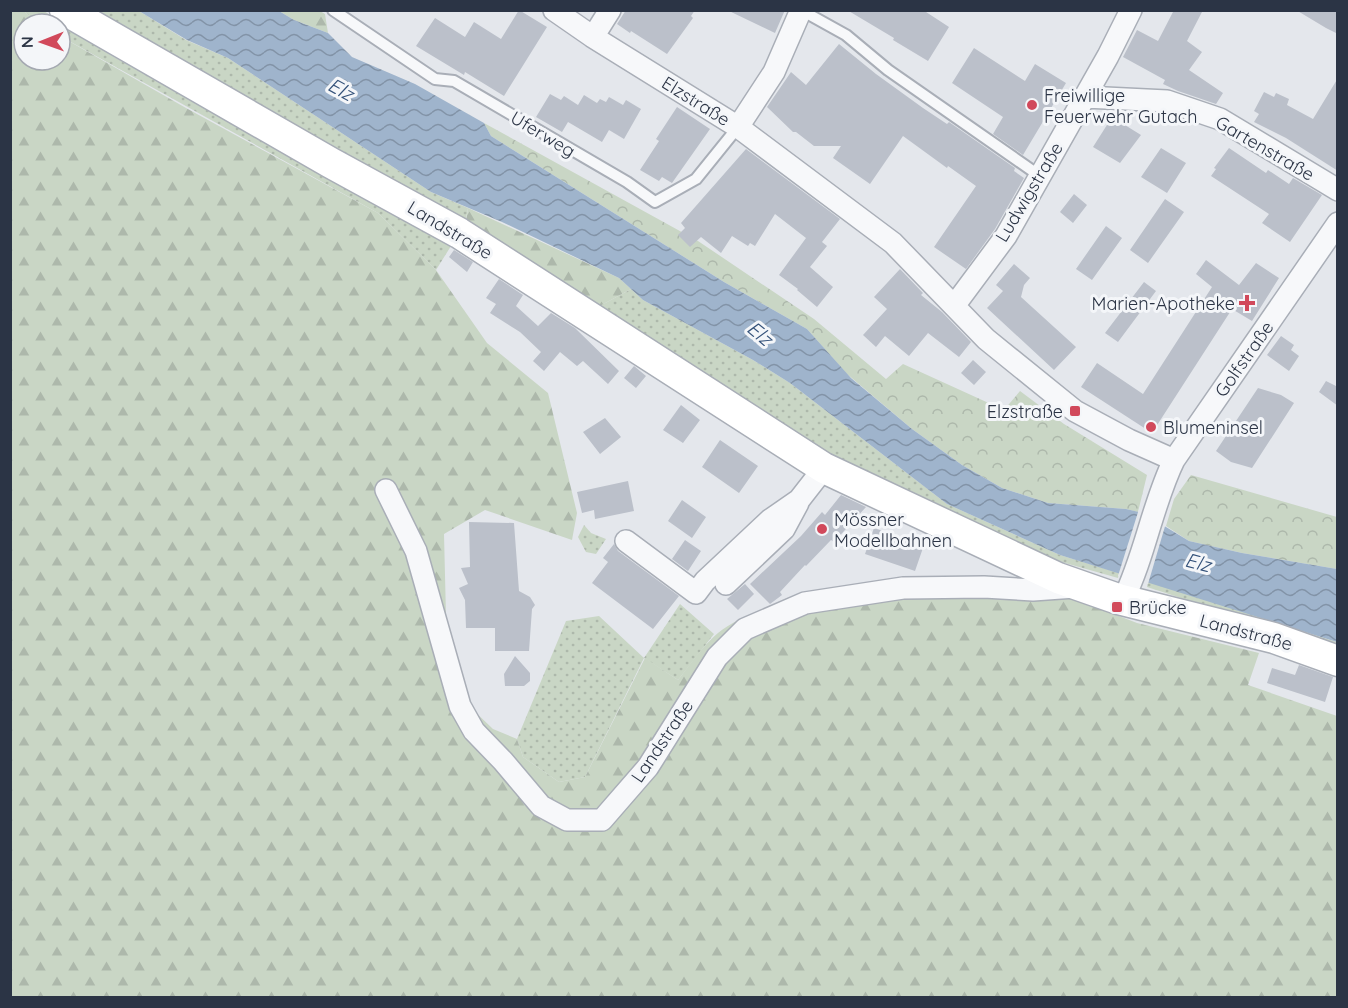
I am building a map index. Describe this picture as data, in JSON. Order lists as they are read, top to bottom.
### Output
{
  "streets": {
    "street": [
      "Elzstraße",
      "Gartenstraße",
      "Ludwigstraße",
      "Landstraße",
      "Golfstraße"
    ],
    "lane": ["Uferweg"]
  },
  "crossings": [
    ["Elzstraße", "Uferweg"],
    ["Elzstraße", "Ludwigstraße"],
    ["Elzstraße", "Golfstraße"],
    ["Gartenstraße", "Ludwigstraße"],
    ["Landstraße", "Golfstraße"]
  ],
  "water": ["Elz"],
  "places": {
    "other": ["Freiwillige Feuerwehr Gutach", "Blumeninsel", "Mössner Modellbahnen"],
    "health": ["Marien-Apotheke"],
    "transit": ["Elzstraße", "Brücke"]
  },
  "north": "left"
}
